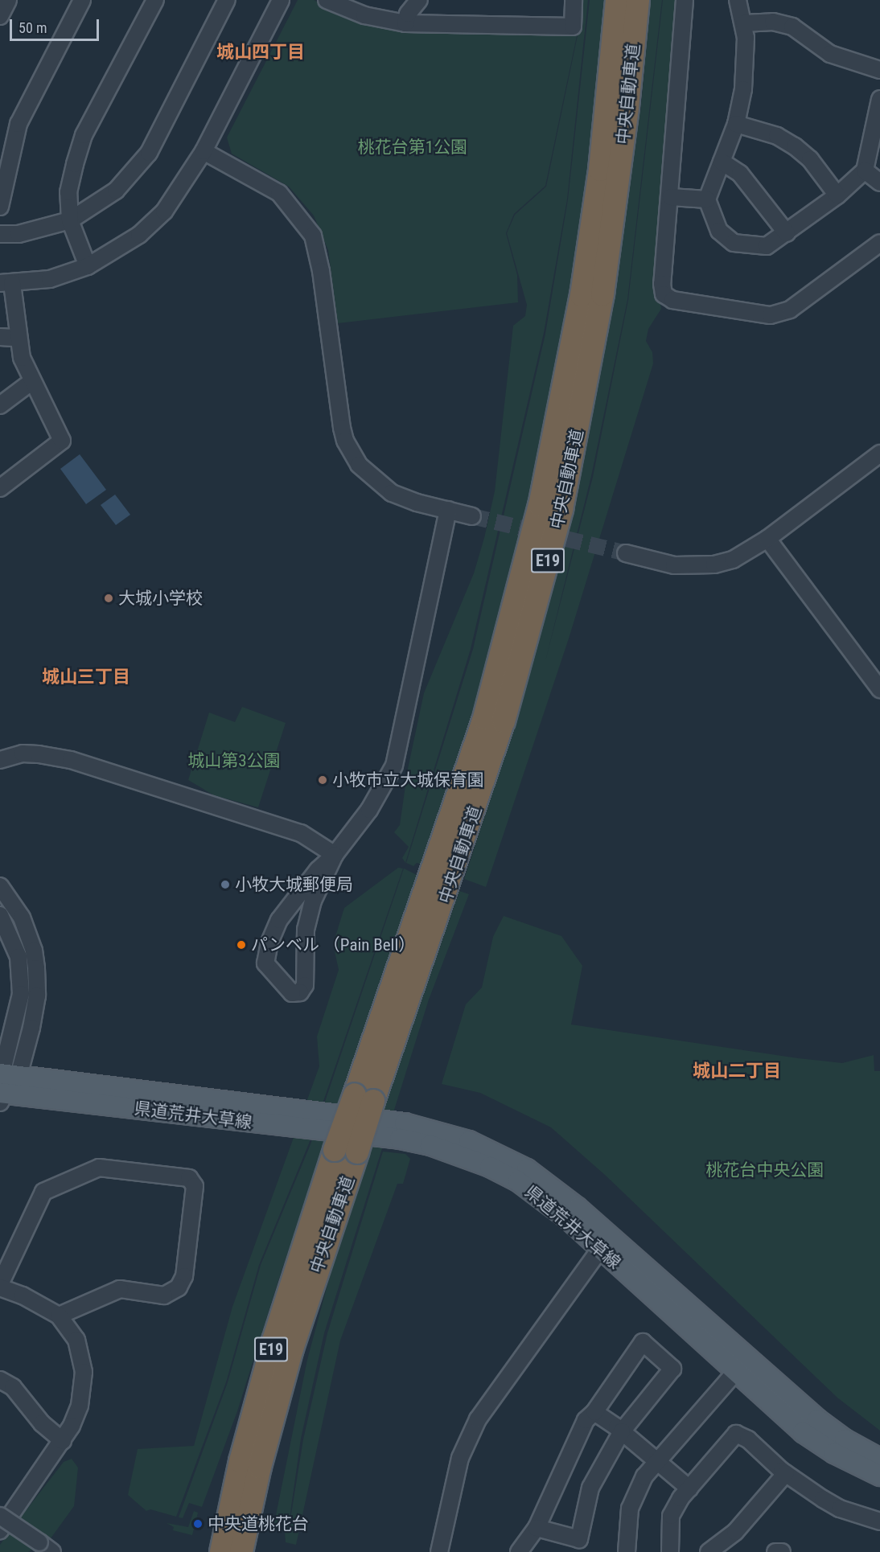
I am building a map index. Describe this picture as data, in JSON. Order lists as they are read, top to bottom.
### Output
{
  "streets": {
    "highway": ["中央自動車道", "E19"],
    "main road": ["県道荒井大草線"]
  },
  "districts": ["城山四丁目", "城山三丁目", "城山二丁目"],
  "parks": ["桃花台第1公園", "城山第3公園", "桃花台中央公園"],
  "places": [
    "大城小学校",
    "小牧市立大城保育園",
    "小牧大城郵便局",
    "パンベル （Pain Bell）",
    "中央道桃花台"
  ],
  "scale_bar": "50 m"
}
